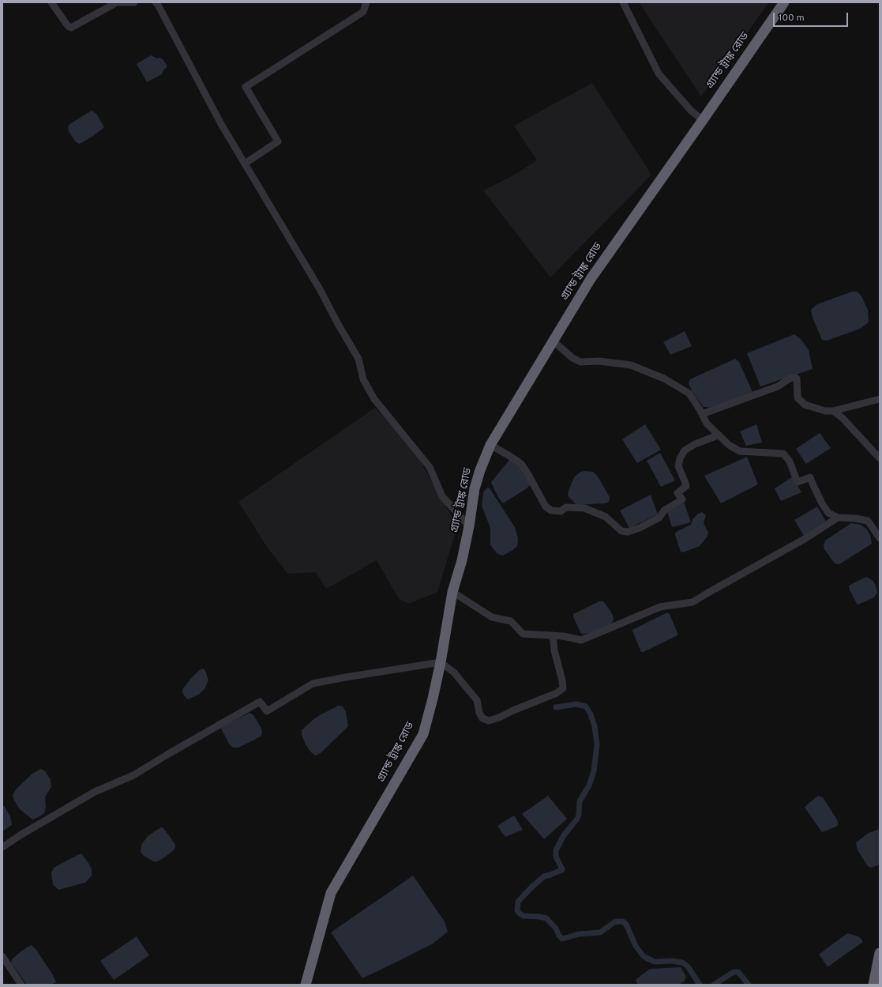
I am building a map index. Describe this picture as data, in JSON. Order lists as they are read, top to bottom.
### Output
{
  "streets": {
    "highway": ["গ্র্যান্ড ট্রাঙ্ক রোড"]
  },
  "scale_bar": "100 m"
}
